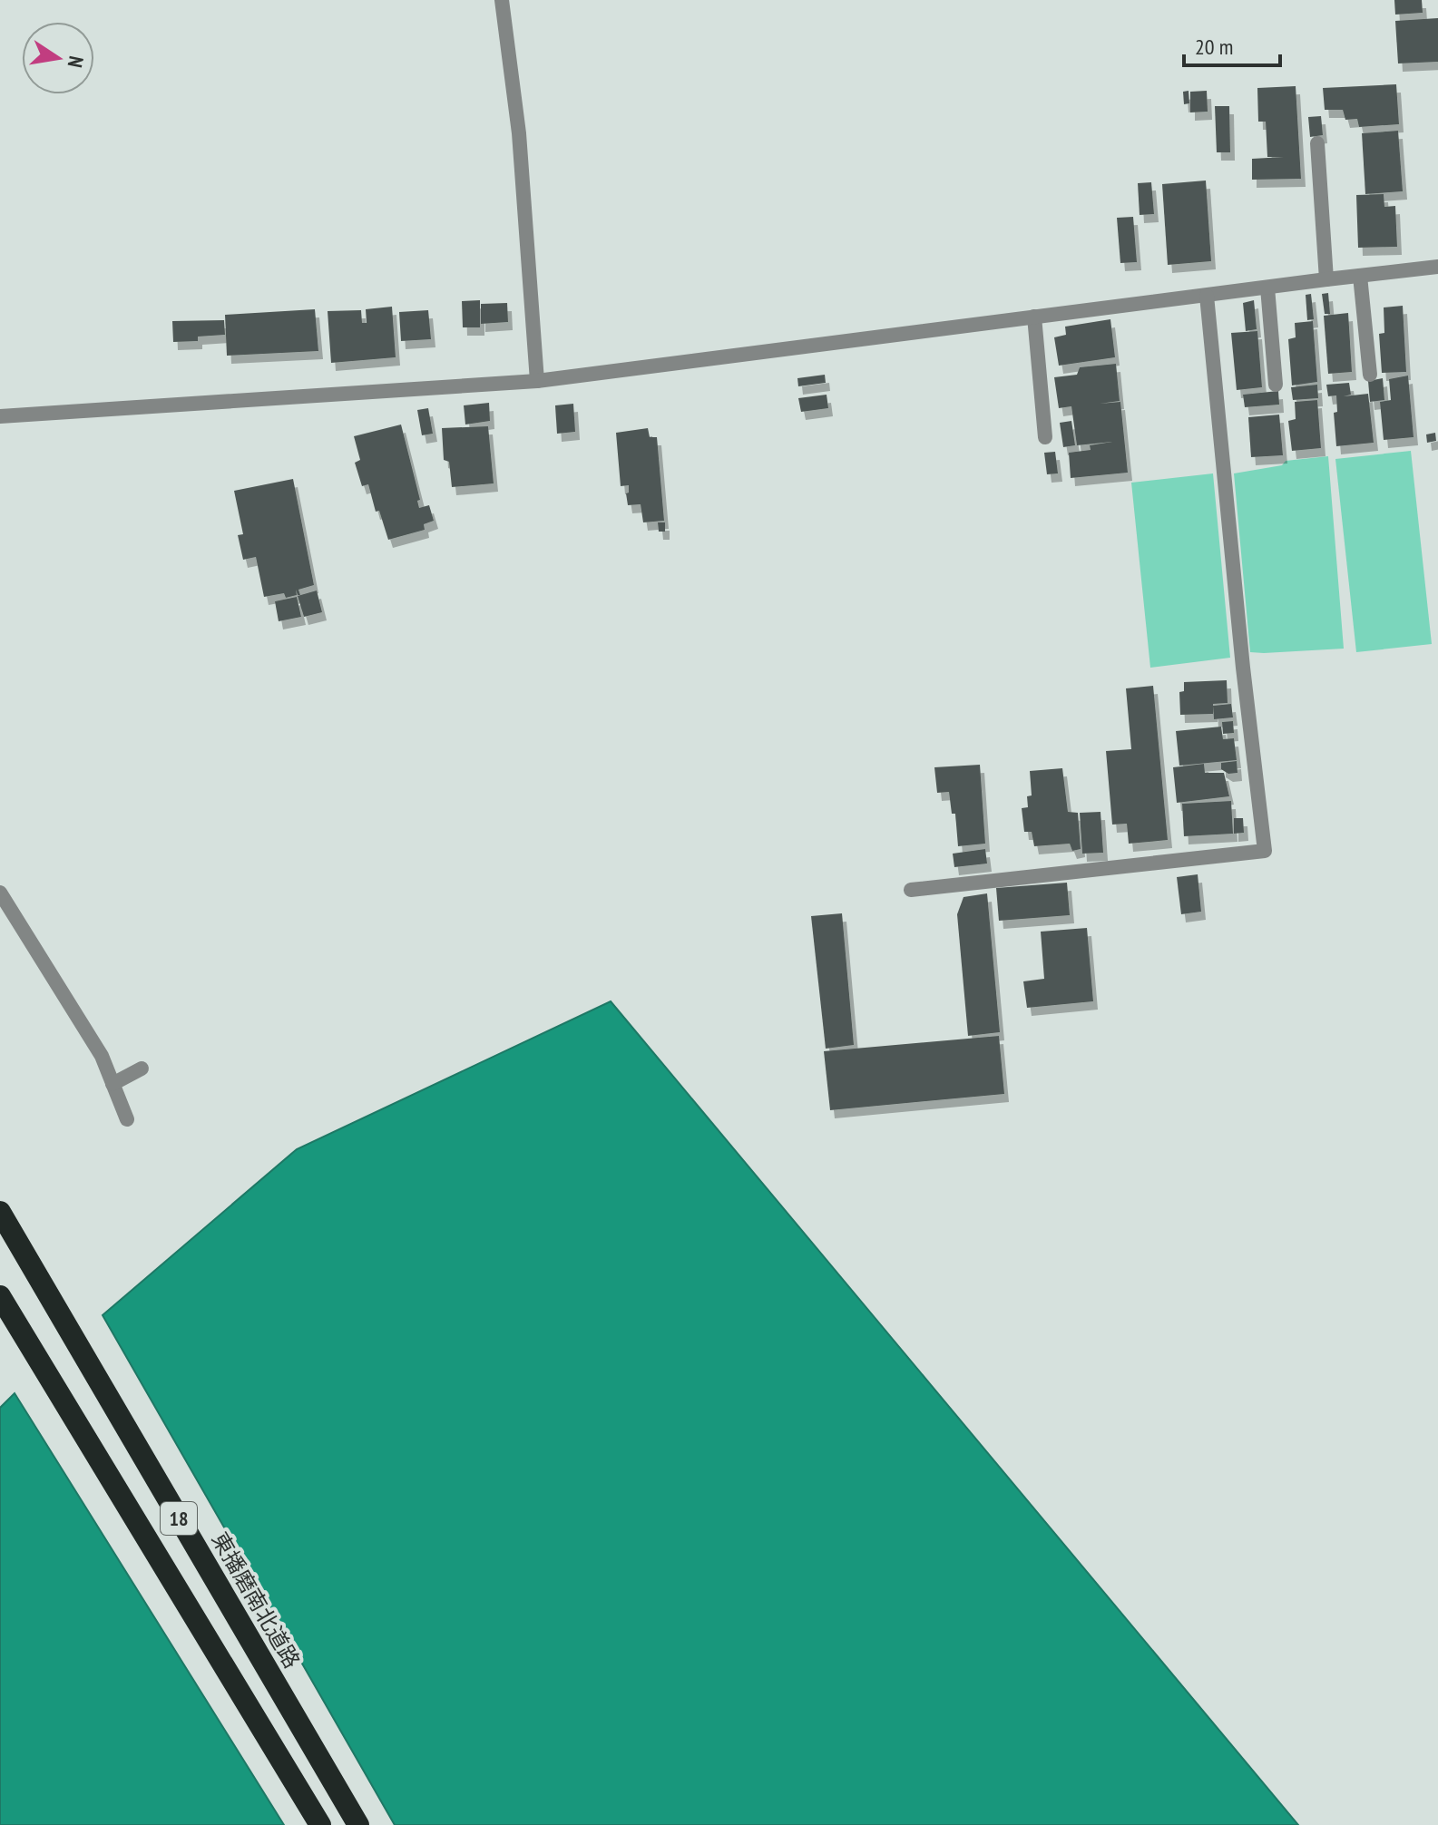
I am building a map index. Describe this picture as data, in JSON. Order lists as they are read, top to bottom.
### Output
{
  "streets": {
    "highway": ["18", "東播磨南北道路"]
  },
  "scale_bar": "20 m",
  "north": "right"
}
